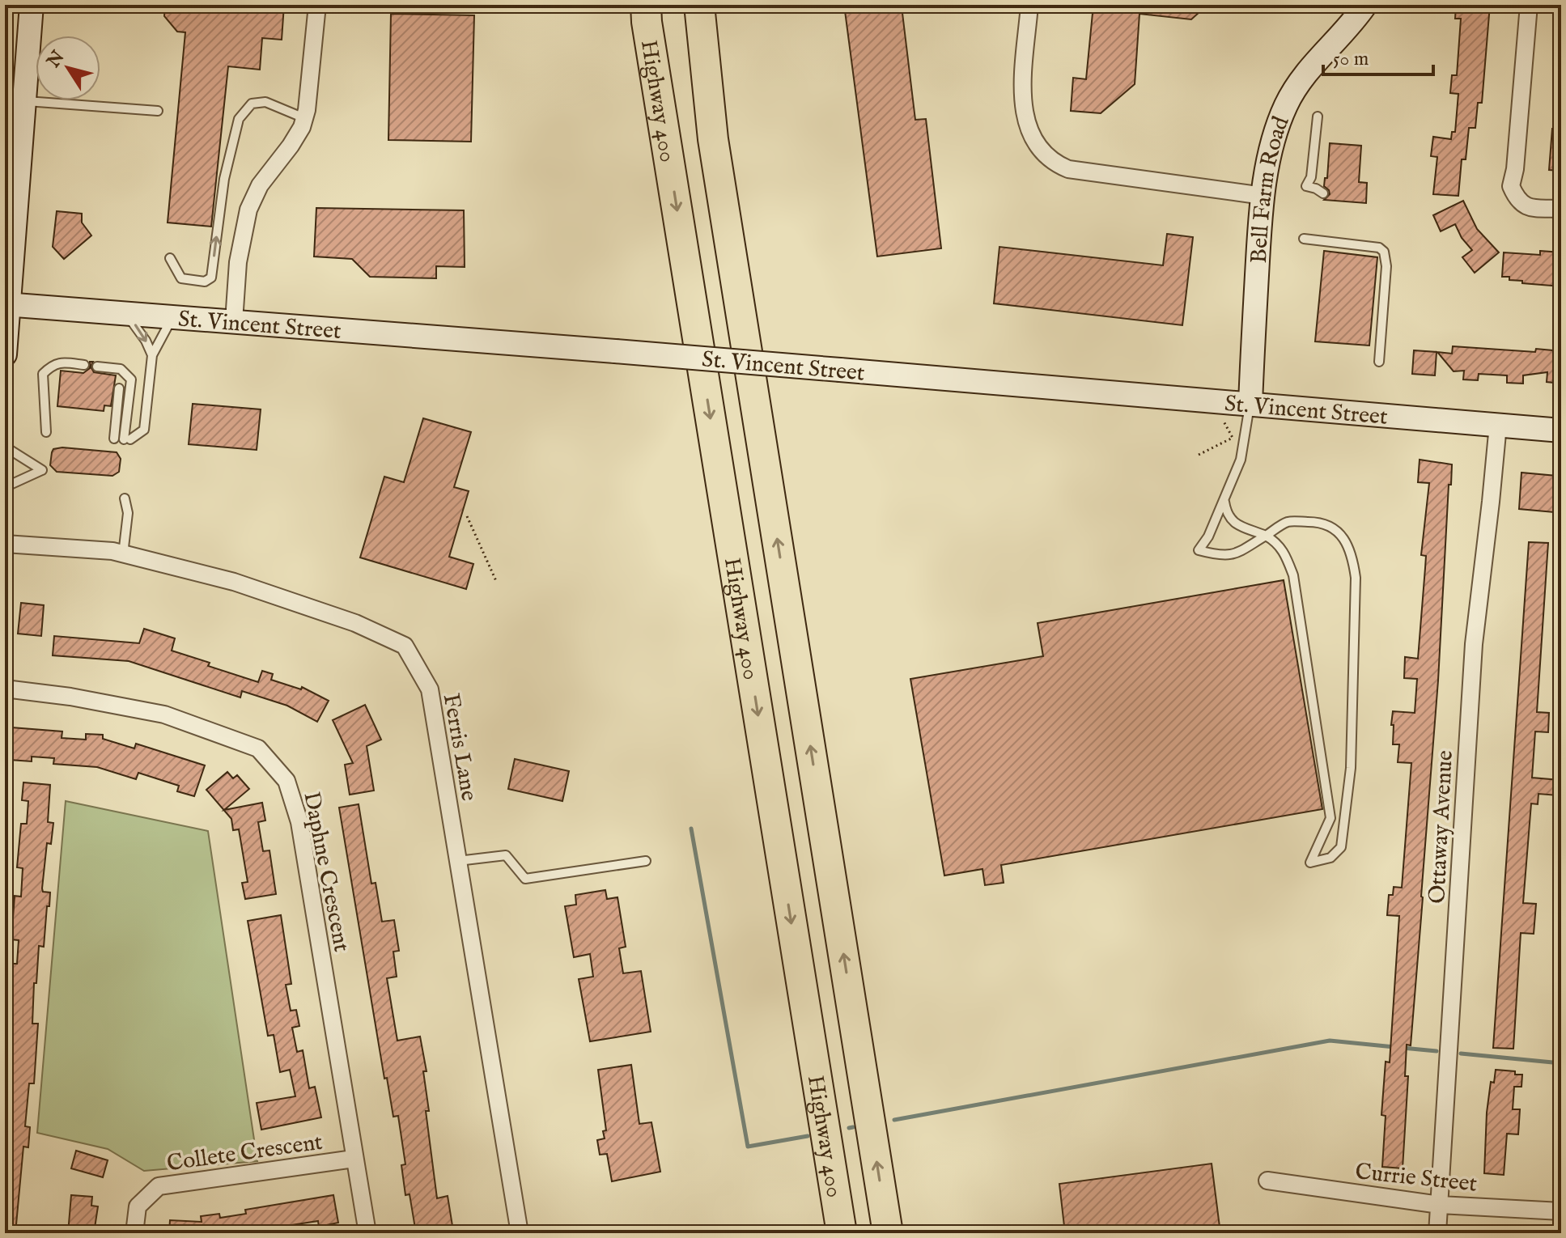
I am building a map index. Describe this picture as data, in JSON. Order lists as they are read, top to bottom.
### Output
{
  "streets": {
    "highway": ["Highway 400"],
    "main road": ["Bell Farm Road", "St. Vincent Street"],
    "street": [
      "Ferris Lane",
      "Ottaway Avenue",
      "Daphne Crescent",
      "Collete Crescent",
      "Currie Street"
    ]
  },
  "crossings": [
    ["Bell Farm Road", "St. Vincent Street"],
    ["St. Vincent Street", "Ottaway Avenue"],
    ["Ottaway Avenue", "Currie Street"],
    ["Daphne Crescent", "Collete Crescent"]
  ],
  "scale_bar": "50 m",
  "north": "top left"
}
